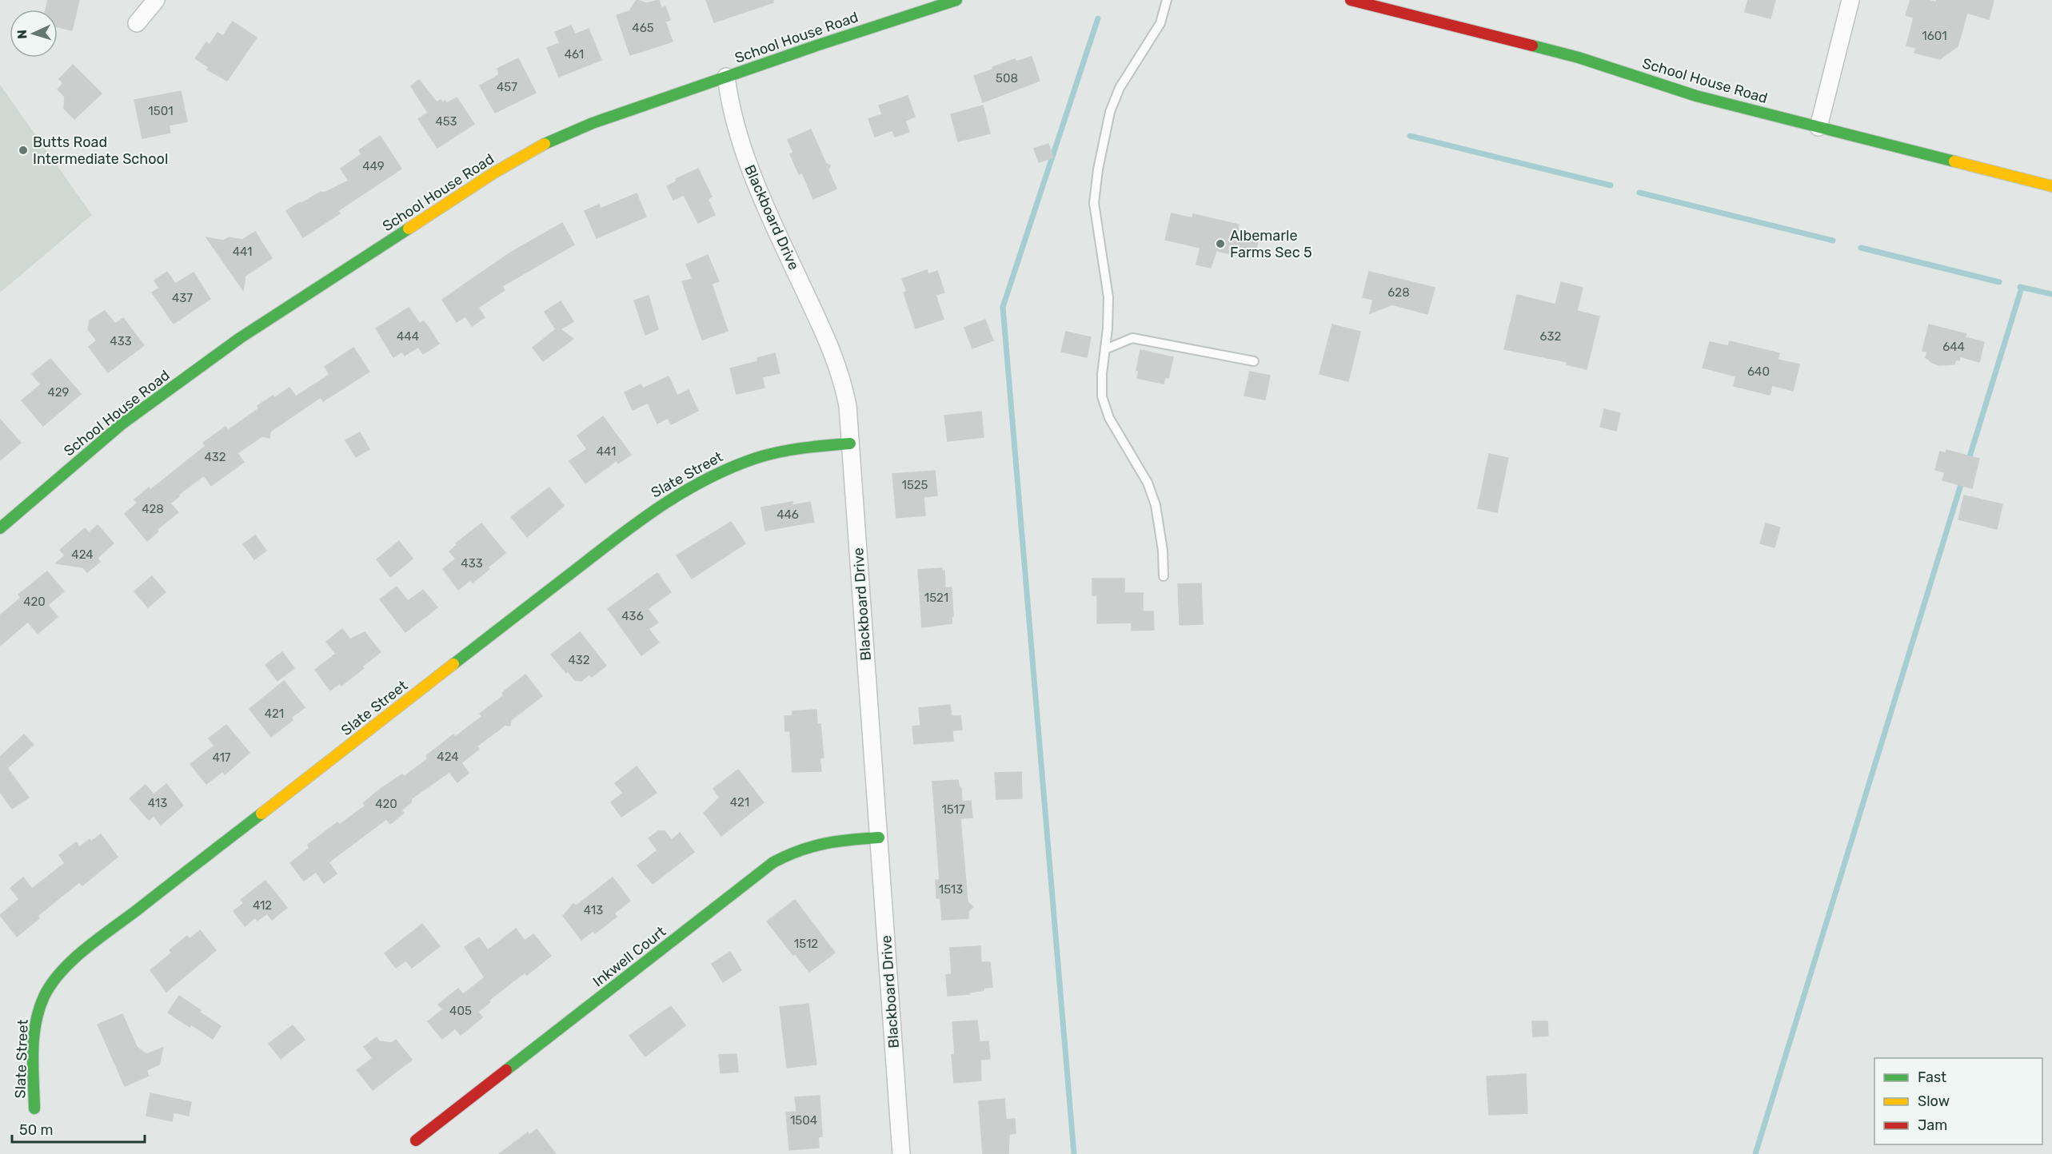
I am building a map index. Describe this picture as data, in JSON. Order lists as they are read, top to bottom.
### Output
{
  "streets": {
    "street": [
      "School House Road",
      "Blackboard Drive",
      "Slate Street",
      "Inkwell Court"
    ]
  },
  "crossings": [
    ["School House Road", "Blackboard Drive"],
    ["Blackboard Drive", "Slate Street"],
    ["Blackboard Drive", "Inkwell Court"]
  ],
  "places": ["Butts Road Intermediate School", "Albemarle Farms Sec 5"],
  "house_numbers": [
    "465",
    "1601",
    "461",
    "508",
    "457",
    "1501",
    "453",
    "449",
    "441",
    "628",
    "437",
    "444",
    "632",
    "433",
    "644",
    "640",
    "429",
    "441",
    "432",
    "1525",
    "428",
    "446",
    "424",
    "433",
    "1521",
    "420",
    "436",
    "432",
    "421",
    "424",
    "417",
    "421",
    "413",
    "420",
    "1517",
    "1513",
    "412",
    "413",
    "1512",
    "405",
    "1504"
  ],
  "legend": ["Fast", "Slow", "Jam"],
  "scale_bar": "50 m",
  "north": "left"
}
